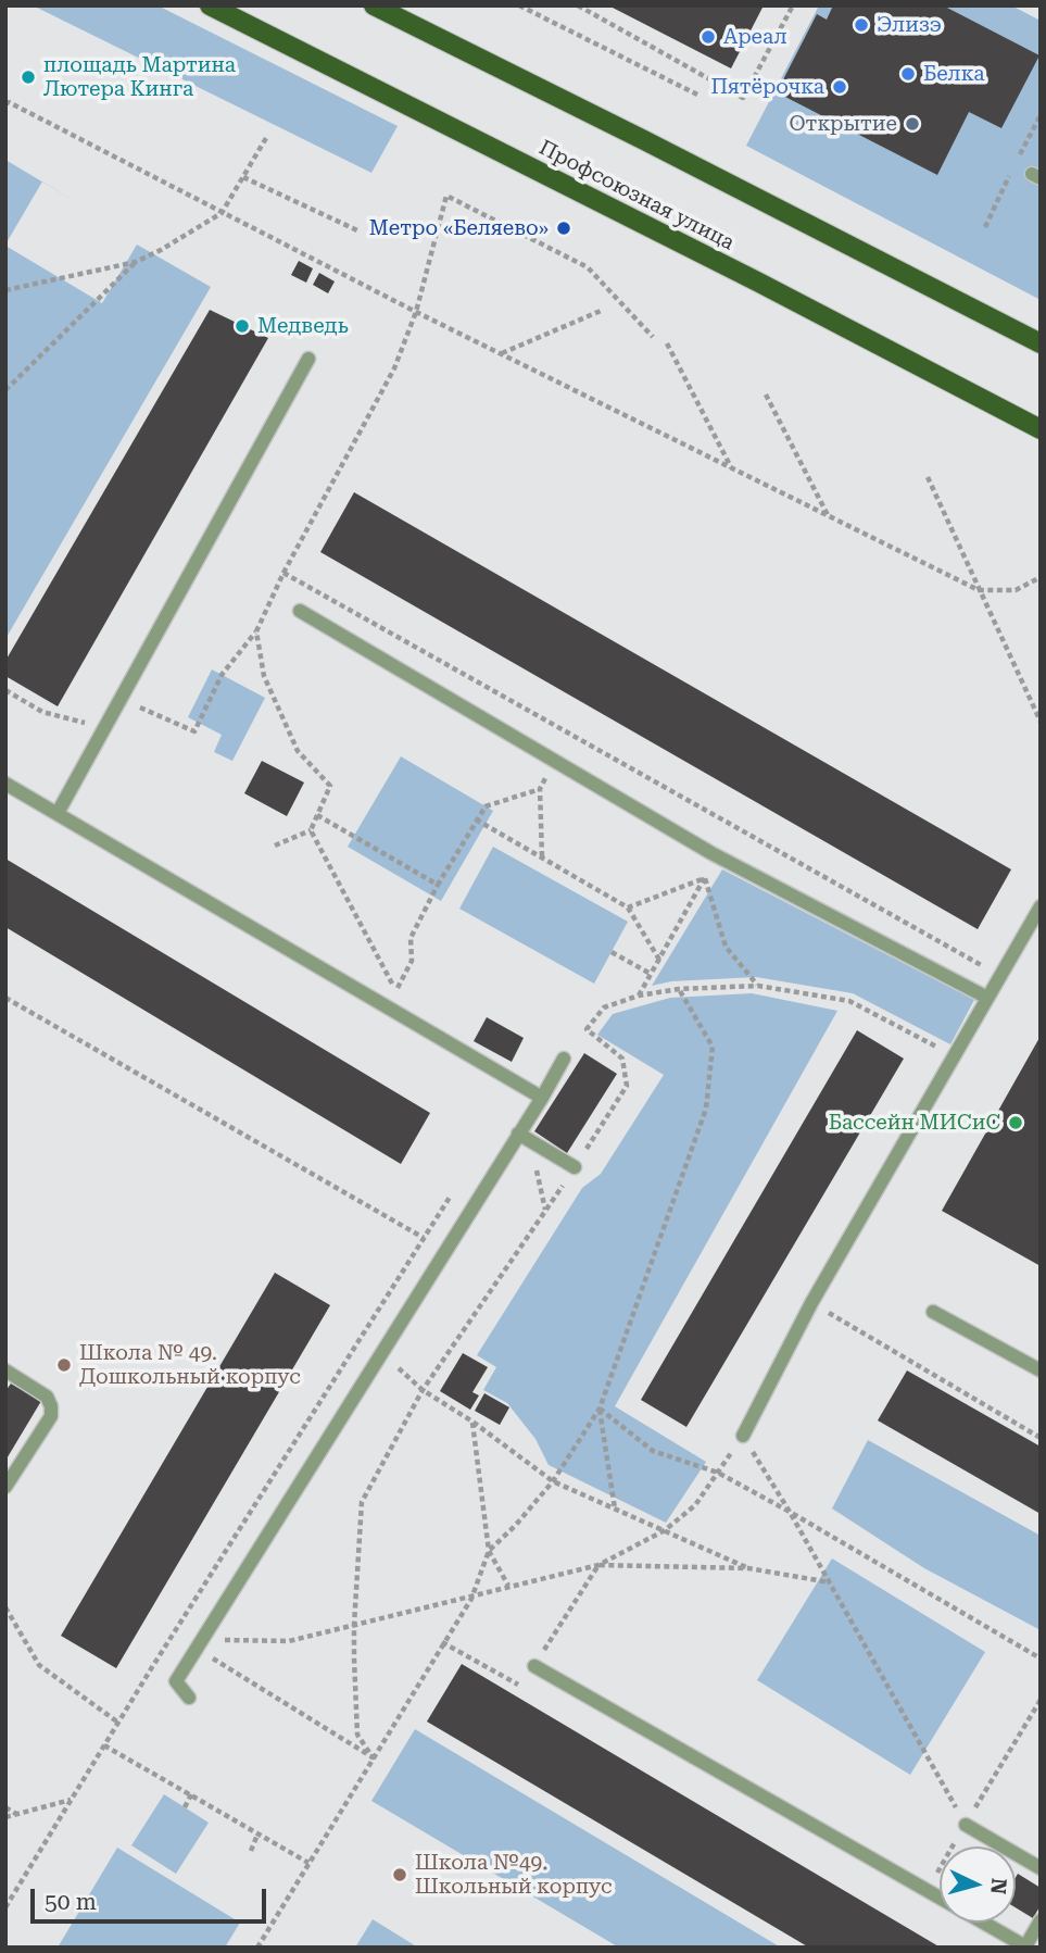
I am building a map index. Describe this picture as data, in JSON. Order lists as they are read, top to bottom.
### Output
{
  "streets": {
    "main road": ["Профсоюзная улица"]
  },
  "places": [
    "Элизэ",
    "Ареал",
    "Белка",
    "площадь Мартина Лютера Кинга",
    "Пятёрочка",
    "Открытие",
    "Метро «Беляево»",
    "Медведь",
    "Бассейн МИСиС",
    "Школа № 49. Дошкольный корпус",
    "Школа №49. Школьный корпус"
  ],
  "scale_bar": "50 m",
  "north": "right"
}
